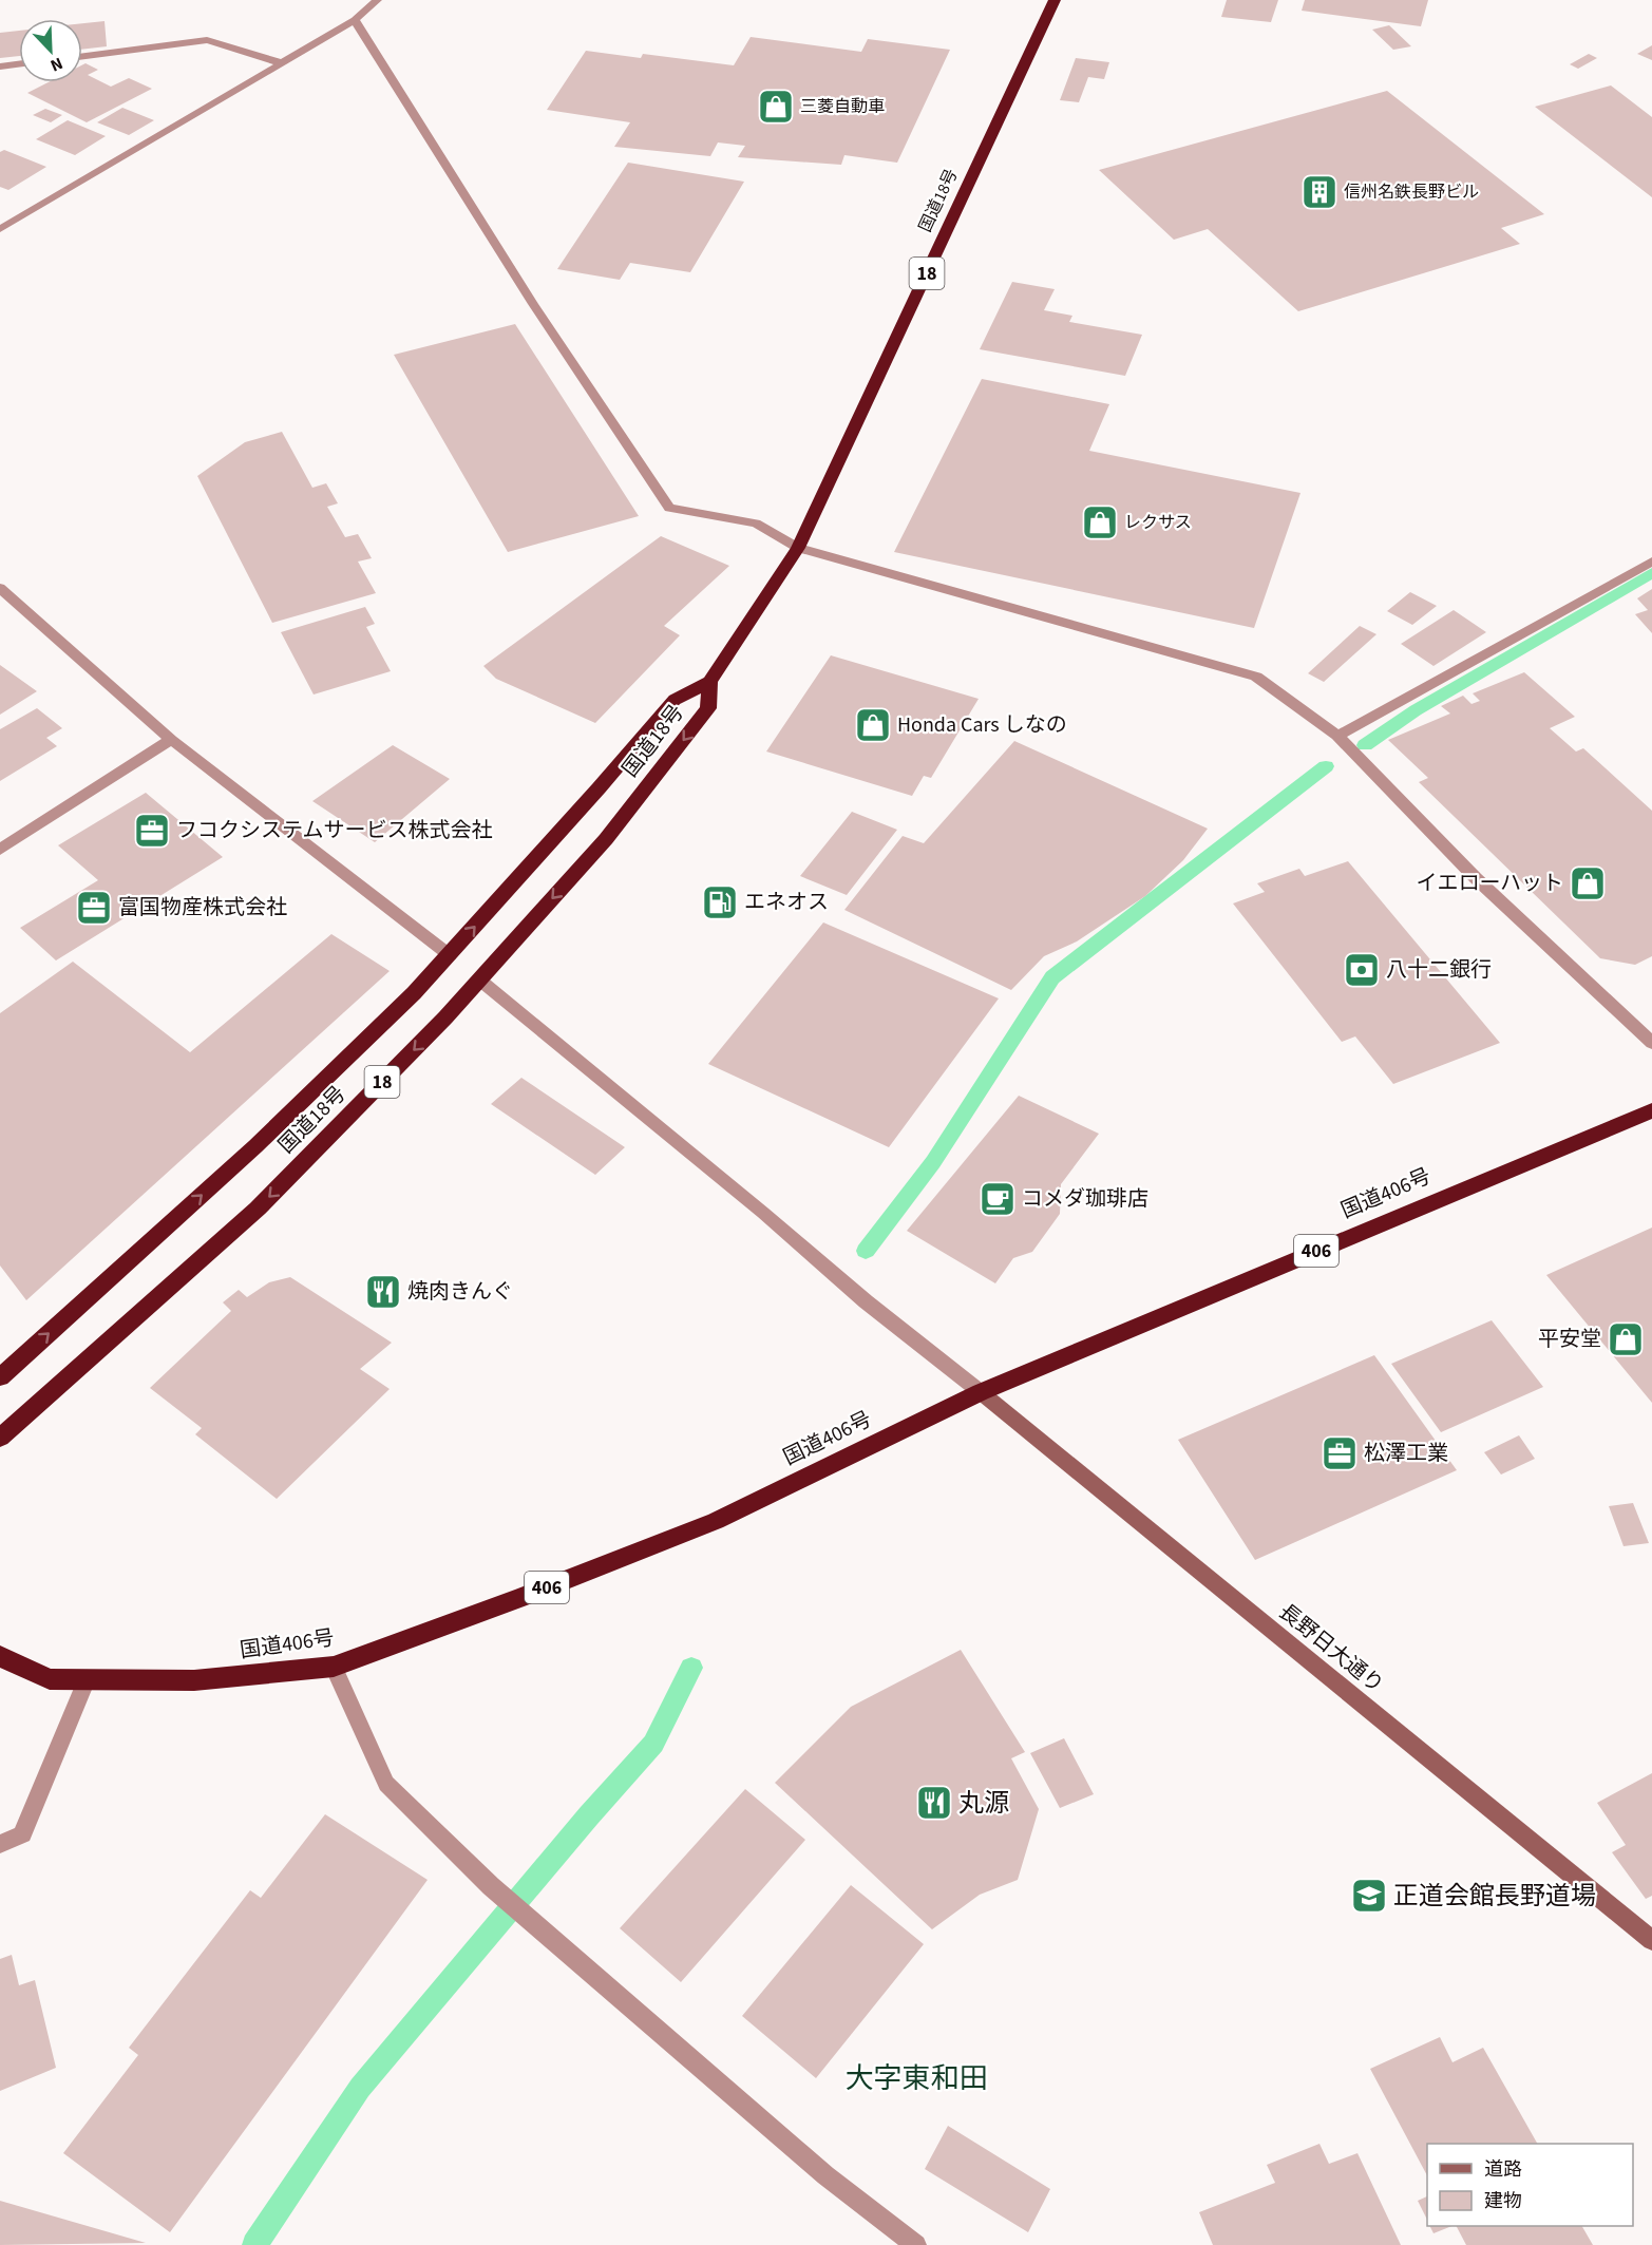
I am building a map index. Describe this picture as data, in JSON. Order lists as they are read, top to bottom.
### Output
{
  "streets": {
    "highway": [
      "国道18号",
      "18",
      "国道406号",
      "406"
    ],
    "street": ["長野日大通り"]
  },
  "crossings": [
    ["国道406号", "長野日大通り"]
  ],
  "districts": ["大字東和田"],
  "places": {
    "shop": [
      "三菱自動車",
      "レクサス",
      "Honda Cars しなの",
      "イエローハット",
      "平安堂"
    ],
    "building": ["信州名鉄長野ビル"],
    "office": ["フコクシステムサービス株式会社", "富国物産株式会社", "松澤工業"],
    "fuel station": ["エネオス"],
    "bank": ["八十二銀行"],
    "cafe": ["コメダ珈琲店"],
    "restaurant": ["焼肉きんぐ", "丸源"],
    "school or university": ["正道会館長野道場"]
  },
  "legend": ["道路", "建物"],
  "north": "bottom right"
}
